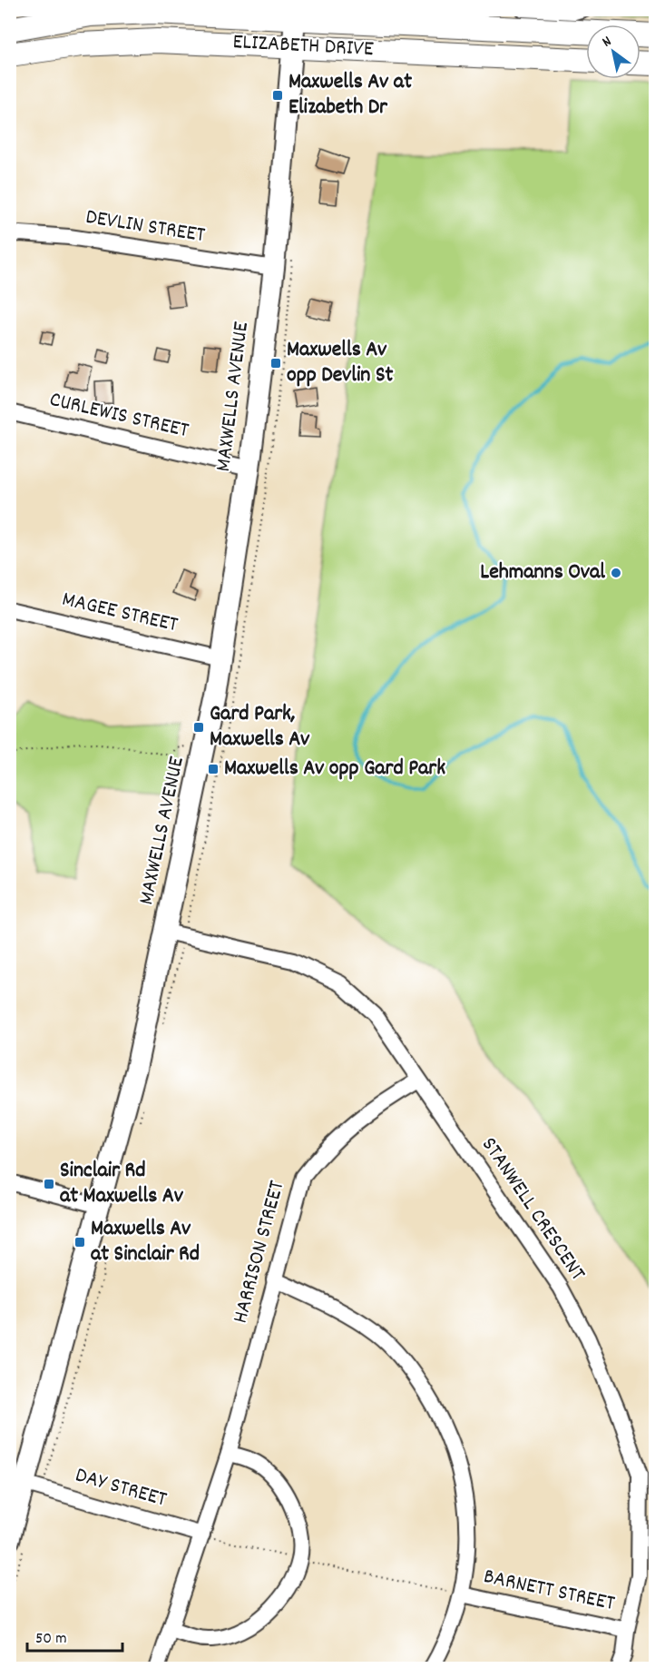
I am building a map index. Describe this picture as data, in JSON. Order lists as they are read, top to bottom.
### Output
{
  "streets": {
    "main road": ["ELIZABETH DRIVE"],
    "street": [
      "DEVLIN STREET",
      "MAXWELLS AVENUE",
      "CURLEWIS STREET",
      "MAGEE STREET",
      "STANWELL CRESCENT",
      "HARRISON STREET",
      "DAY STREET",
      "BARNETT STREET"
    ]
  },
  "crossings": [
    ["ELIZABETH DRIVE", "MAXWELLS AVENUE"],
    ["DEVLIN STREET", "MAXWELLS AVENUE"],
    ["MAXWELLS AVENUE", "CURLEWIS STREET"],
    ["MAXWELLS AVENUE", "MAGEE STREET"],
    ["MAXWELLS AVENUE", "STANWELL CRESCENT"],
    ["MAXWELLS AVENUE", "DAY STREET"],
    ["STANWELL CRESCENT", "HARRISON STREET"],
    ["STANWELL CRESCENT", "BARNETT STREET"],
    ["HARRISON STREET", "DAY STREET"]
  ],
  "places": {
    "transit": [
      "Maxwells Av at Elizabeth Dr",
      "Maxwells Av opp Devlin St",
      "Gard Park, Maxwells Av",
      "Maxwells Av opp Gard Park",
      "Sinclair Rd at Maxwells Av",
      "Maxwells Av at Sinclair Rd"
    ],
    "other": ["Lehmanns Oval"]
  },
  "scale_bar": "50 m",
  "north": "top left"
}
